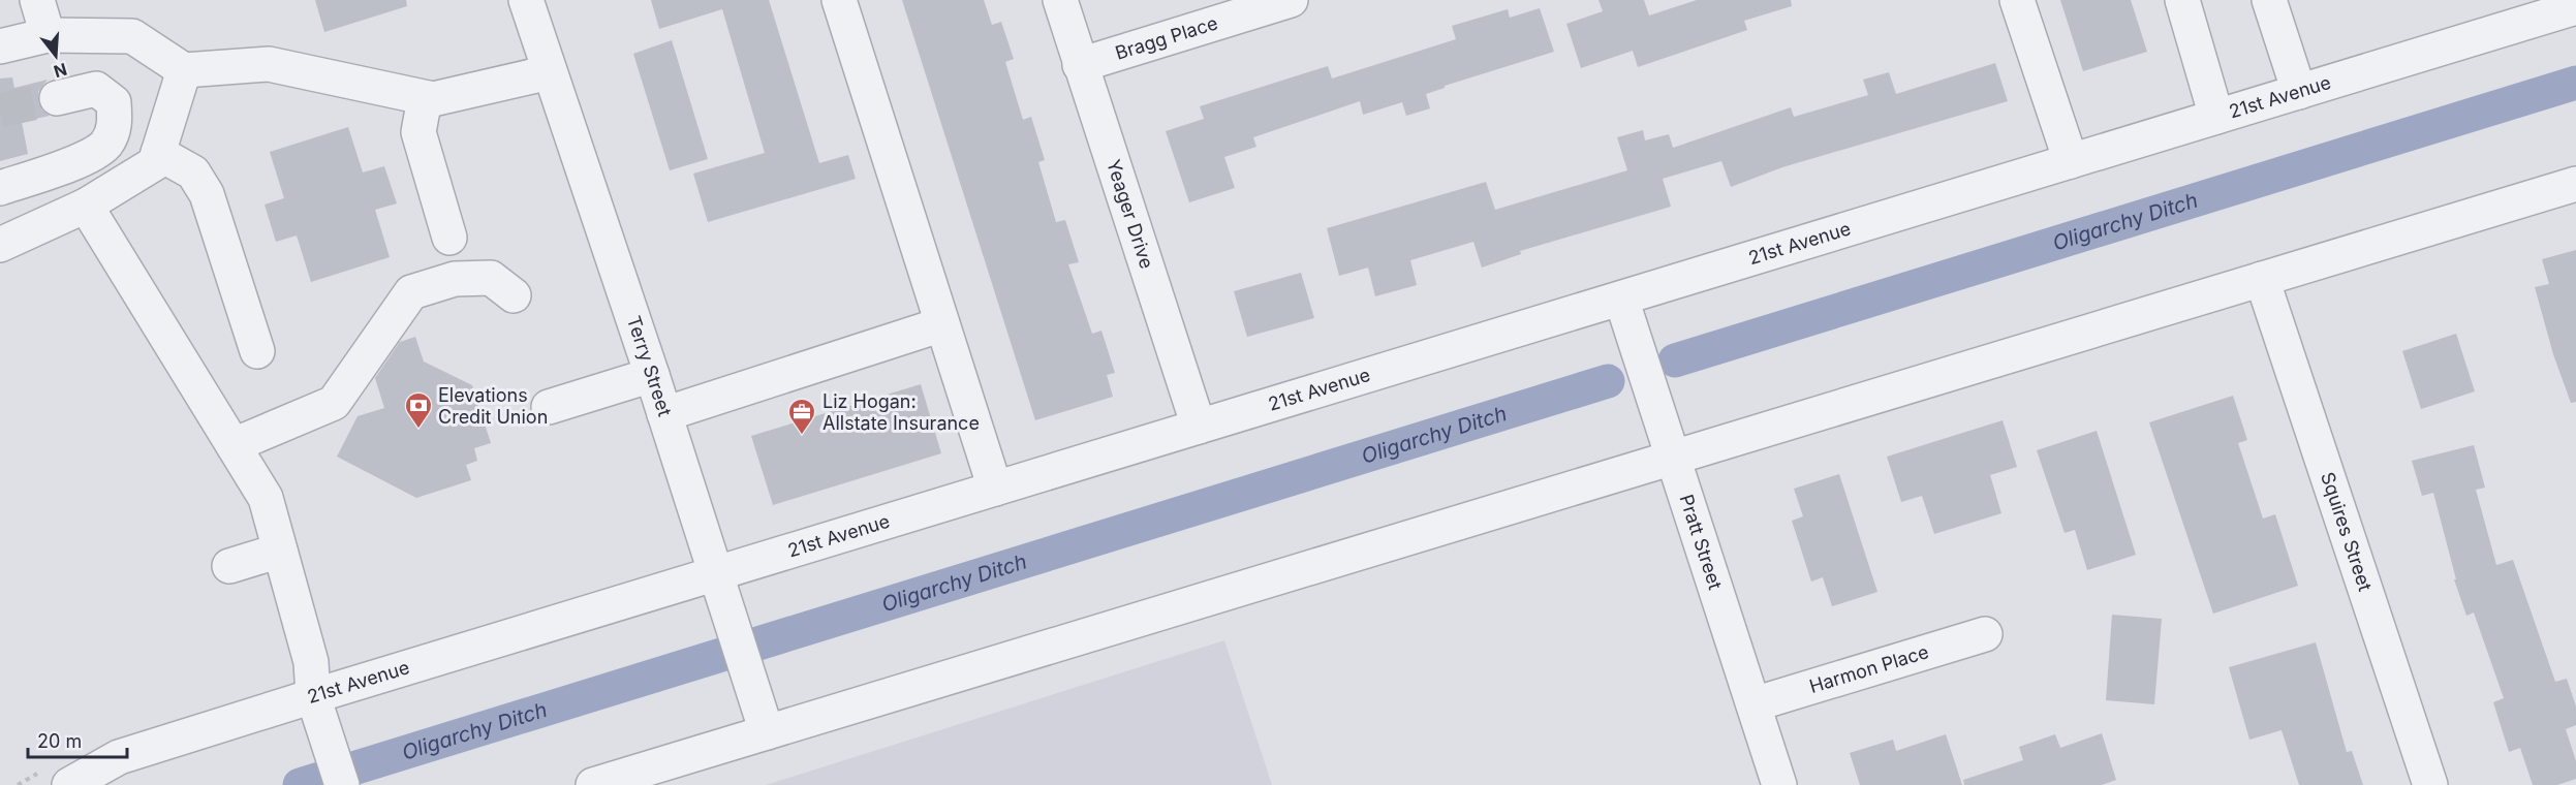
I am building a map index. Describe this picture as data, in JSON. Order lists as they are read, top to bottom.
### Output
{
  "streets": {
    "street": [
      "Bragg Place",
      "21st Avenue",
      "Yeager Drive",
      "Terry Street",
      "Squires Street",
      "Pratt Street",
      "Harmon Place"
    ]
  },
  "crossings": [
    ["Bragg Place", "Yeager Drive"],
    ["21st Avenue", "Yeager Drive"],
    ["21st Avenue", "Terry Street"],
    ["21st Avenue", "Pratt Street"],
    ["Pratt Street", "Harmon Place"]
  ],
  "water": ["Oligarchy Ditch"],
  "places": {
    "bank": ["Elevations Credit Union"],
    "office": ["Liz Hogan: Allstate Insurance"]
  },
  "scale_bar": "20 m",
  "north": "bottom"
}
